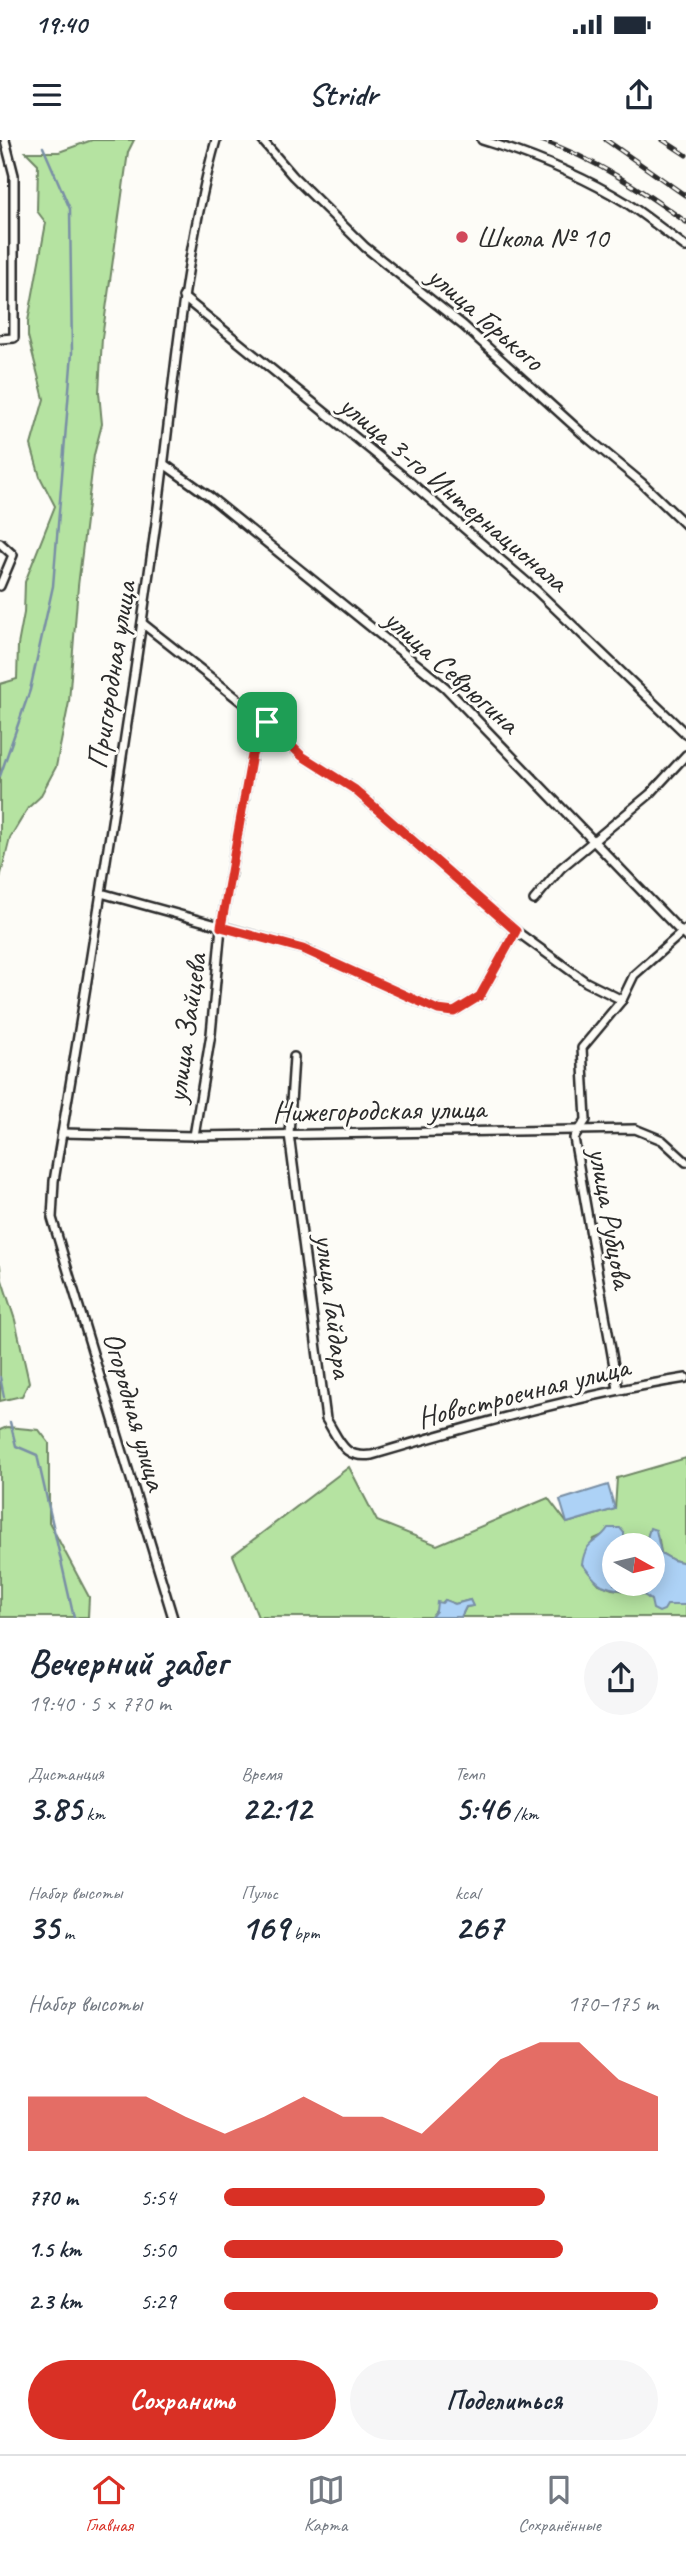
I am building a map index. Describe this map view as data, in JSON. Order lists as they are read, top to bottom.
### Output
{
  "streets": {
    "street": [
      "улица Горького",
      "улица 3-го Интернационала",
      "улица Севрюгина",
      "Пригородная улица",
      "улица Зайцева",
      "Нижегородская улица",
      "улица Рубцова",
      "улица Гайдара",
      "Новостроечная улица",
      "Огородная улица"
    ]
  },
  "crossings": [
    ["улица 3-го Интернационала", "Пригородная улица"],
    ["улица Севрюгина", "Пригородная улица"],
    ["улица Севрюгина", "улица Рубцова"],
    ["Пригородная улица", "Нижегородская улица"],
    ["Пригородная улица", "Огородная улица"],
    ["улица Зайцева", "Нижегородская улица"],
    ["Нижегородская улица", "улица Рубцова"],
    ["Нижегородская улица", "улица Гайдара"],
    ["улица Рубцова", "Новостроечная улица"],
    ["улица Гайдара", "Новостроечная улица"]
  ],
  "places": ["Школа № 10"],
  "north": "right",
  "page": {
    "status": "19:40",
    "header": "Stridr",
    "heading": ["Вечерний забег", "19:40 · 5 × 770 m"],
    "stats": [
      ["Дистанция", "3.85 km"],
      ["Время", "22:12"],
      ["Темп", "5:46 /km"],
      ["Набор высоты", "35 m"],
      ["Пульс", "169 bpm"],
      ["kcal", "267"]
    ],
    "chart": ["Набор высоты", "170–175 m"],
    "list": [
      {
        "name": "770 m",
        "note": "5:54"
      },
      {
        "name": "1.5 km",
        "note": "5:50"
      },
      {
        "name": "2.3 km",
        "note": "5:29"
      }
    ],
    "buttons": ["Сохранить", "Поделиться"],
    "tabs": ["Главная", "Карта", "Сохранённые"]
  }
}
